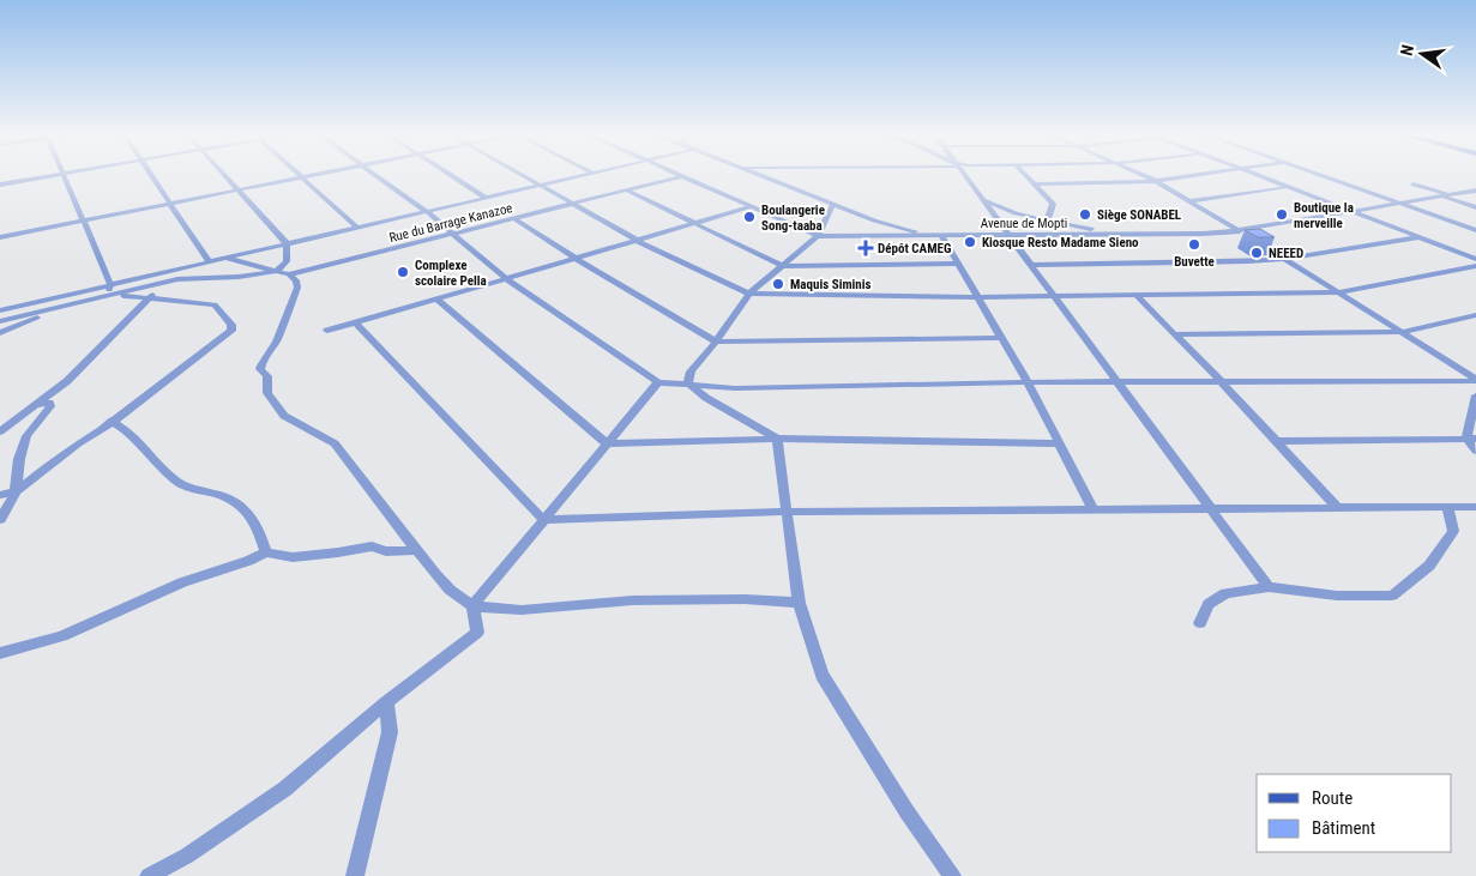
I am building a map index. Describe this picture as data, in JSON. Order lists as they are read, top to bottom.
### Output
{
  "streets": {
    "street": ["Rue du Barrage Kanazoe", "Avenue de Mopti"]
  },
  "crossings": [
    ["Rue du Barrage Kanazoe", "Avenue de Mopti"]
  ],
  "places": {
    "other": [
      "Siège SONABEL",
      "Boutique la merveille",
      "Boulangerie Song-taaba",
      "Kiosque Resto Madame Sieno",
      "Buvette",
      "NEEED",
      "Complexe scolaire Pella",
      "Maquis Siminis"
    ],
    "health": ["Dépôt CAMEG"]
  },
  "legend": ["Route", "Bâtiment"],
  "north": "left"
}
